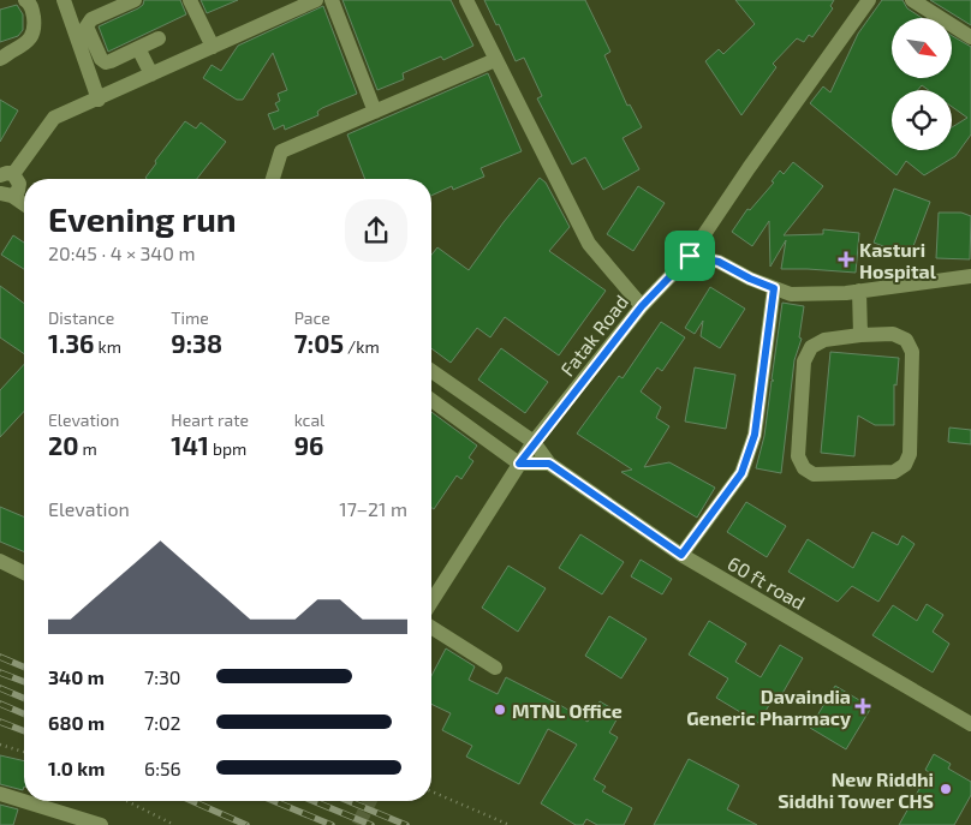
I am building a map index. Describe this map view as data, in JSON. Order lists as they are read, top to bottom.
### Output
{
  "streets": {
    "street": ["Fatak Road", "60 ft road"]
  },
  "crossings": [
    ["Fatak Road", "60 ft road"]
  ],
  "places": {
    "health": ["Kasturi Hospital", "Davaindia Generic Pharmacy"],
    "other": ["MTNL Office", "New Riddhi Siddhi Tower CHS"]
  },
  "north": "bottom right",
  "page": {
    "heading": ["Evening run", "20:45 · 4 × 340 m"],
    "stats": [
      ["Distance", "1.36 km"],
      ["Time", "9:38"],
      ["Pace", "7:05 /km"],
      ["Elevation", "20 m"],
      ["Heart rate", "141 bpm"],
      ["kcal", "96"]
    ],
    "chart": ["Elevation", "17–21 m"],
    "list": [
      {
        "name": "340 m",
        "note": "7:30"
      },
      {
        "name": "680 m",
        "note": "7:02"
      },
      {
        "name": "1.0 km",
        "note": "6:56"
      }
    ]
  }
}
